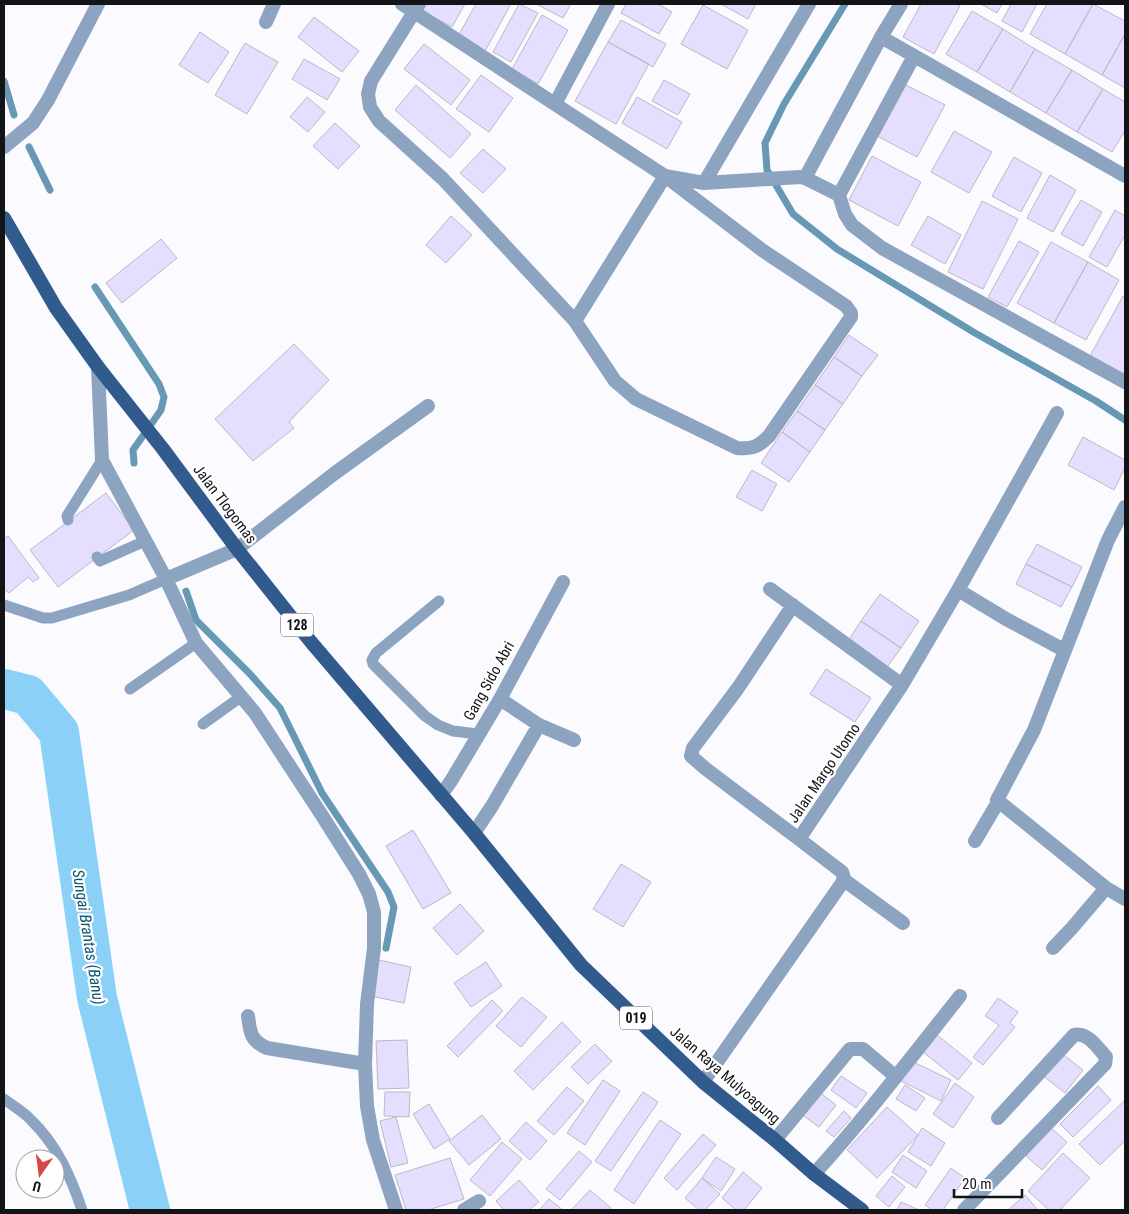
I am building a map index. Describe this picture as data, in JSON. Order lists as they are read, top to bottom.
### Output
{
  "streets": {
    "main road": [
      "Jalan Tlogomas",
      "128",
      "019",
      "Jalan Raya Mulyoagung"
    ],
    "street": ["Gang Sido Abri", "Jalan Margo Utomo"]
  },
  "crossings": [
    ["Jalan Tlogomas", "Gang Sido Abri"],
    ["Jalan Tlogomas", "Jalan Raya Mulyoagung"],
    ["Gang Sido Abri", "Jalan Raya Mulyoagung"]
  ],
  "water": ["Sungai Brantas (Banu)"],
  "scale_bar": "20 m",
  "north": "bottom"
}
